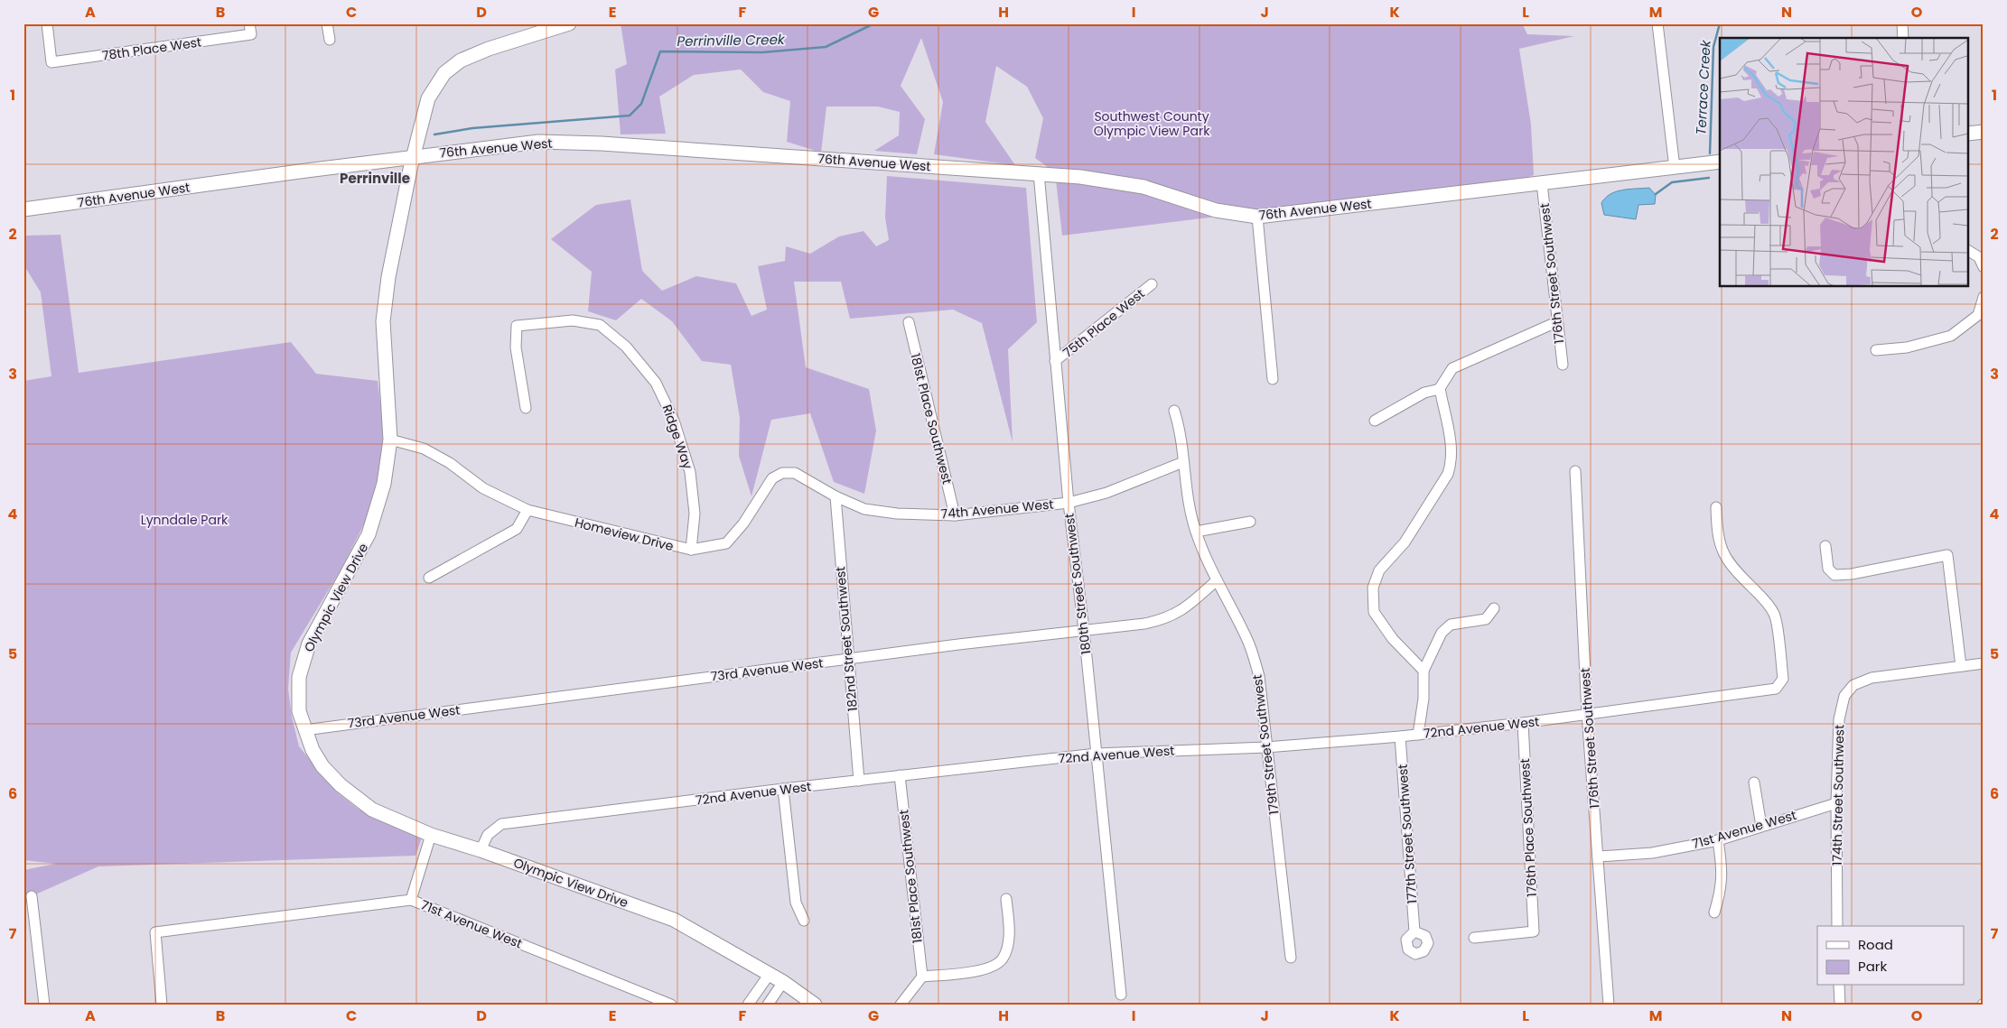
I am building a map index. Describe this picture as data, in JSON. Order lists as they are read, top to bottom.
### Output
{
  "streets": {
    "street": [
      "78th Place West",
      "76th Avenue West",
      "176th Street Southwest",
      "75th Place West",
      "181st Place Southwest",
      "Ridge Way",
      "74th Avenue West",
      "Homeview Drive",
      "180th Street Southwest",
      "Olympic View Drive",
      "182nd Street Southwest",
      "73rd Avenue West",
      "72nd Avenue West",
      "179th Street Southwest",
      "174th Street Southwest",
      "176th Place Southwest",
      "71st Avenue West",
      "177th Street Southwest"
    ]
  },
  "crossings": [
    ["76th Avenue West", "176th Street Southwest"],
    ["76th Avenue West", "180th Street Southwest"],
    ["76th Avenue West", "Olympic View Drive"],
    ["176th Street Southwest", "72nd Avenue West"],
    ["176th Street Southwest", "71st Avenue West"],
    ["75th Place West", "180th Street Southwest"],
    ["181st Place Southwest", "74th Avenue West"],
    ["181st Place Southwest", "72nd Avenue West"],
    ["Ridge Way", "Homeview Drive"],
    ["74th Avenue West", "Homeview Drive"],
    ["74th Avenue West", "180th Street Southwest"],
    ["74th Avenue West", "182nd Street Southwest"],
    ["74th Avenue West", "179th Street Southwest"],
    ["Homeview Drive", "Olympic View Drive"],
    ["Homeview Drive", "182nd Street Southwest"],
    ["180th Street Southwest", "73rd Avenue West"],
    ["180th Street Southwest", "72nd Avenue West"],
    ["Olympic View Drive", "73rd Avenue West"],
    ["Olympic View Drive", "72nd Avenue West"],
    ["182nd Street Southwest", "73rd Avenue West"],
    ["182nd Street Southwest", "72nd Avenue West"],
    ["73rd Avenue West", "179th Street Southwest"],
    ["72nd Avenue West", "179th Street Southwest"],
    ["72nd Avenue West", "176th Place Southwest"],
    ["72nd Avenue West", "177th Street Southwest"],
    ["174th Street Southwest", "71st Avenue West"]
  ],
  "districts": ["Perrinville"],
  "water": ["Perrinville Creek", "Terrace Creek"],
  "parks": ["Southwest County Olympic View Park", "Lynndale Park"],
  "legend": ["Road", "Park"],
  "grid": {
    "columns": [
      "A",
      "B",
      "C",
      "D",
      "E",
      "F",
      "G",
      "H",
      "I",
      "J",
      "K",
      "L",
      "M",
      "N",
      "O"
    ],
    "rows": [
      "1",
      "2",
      "3",
      "4",
      "5",
      "6",
      "7"
    ]
  }
}
